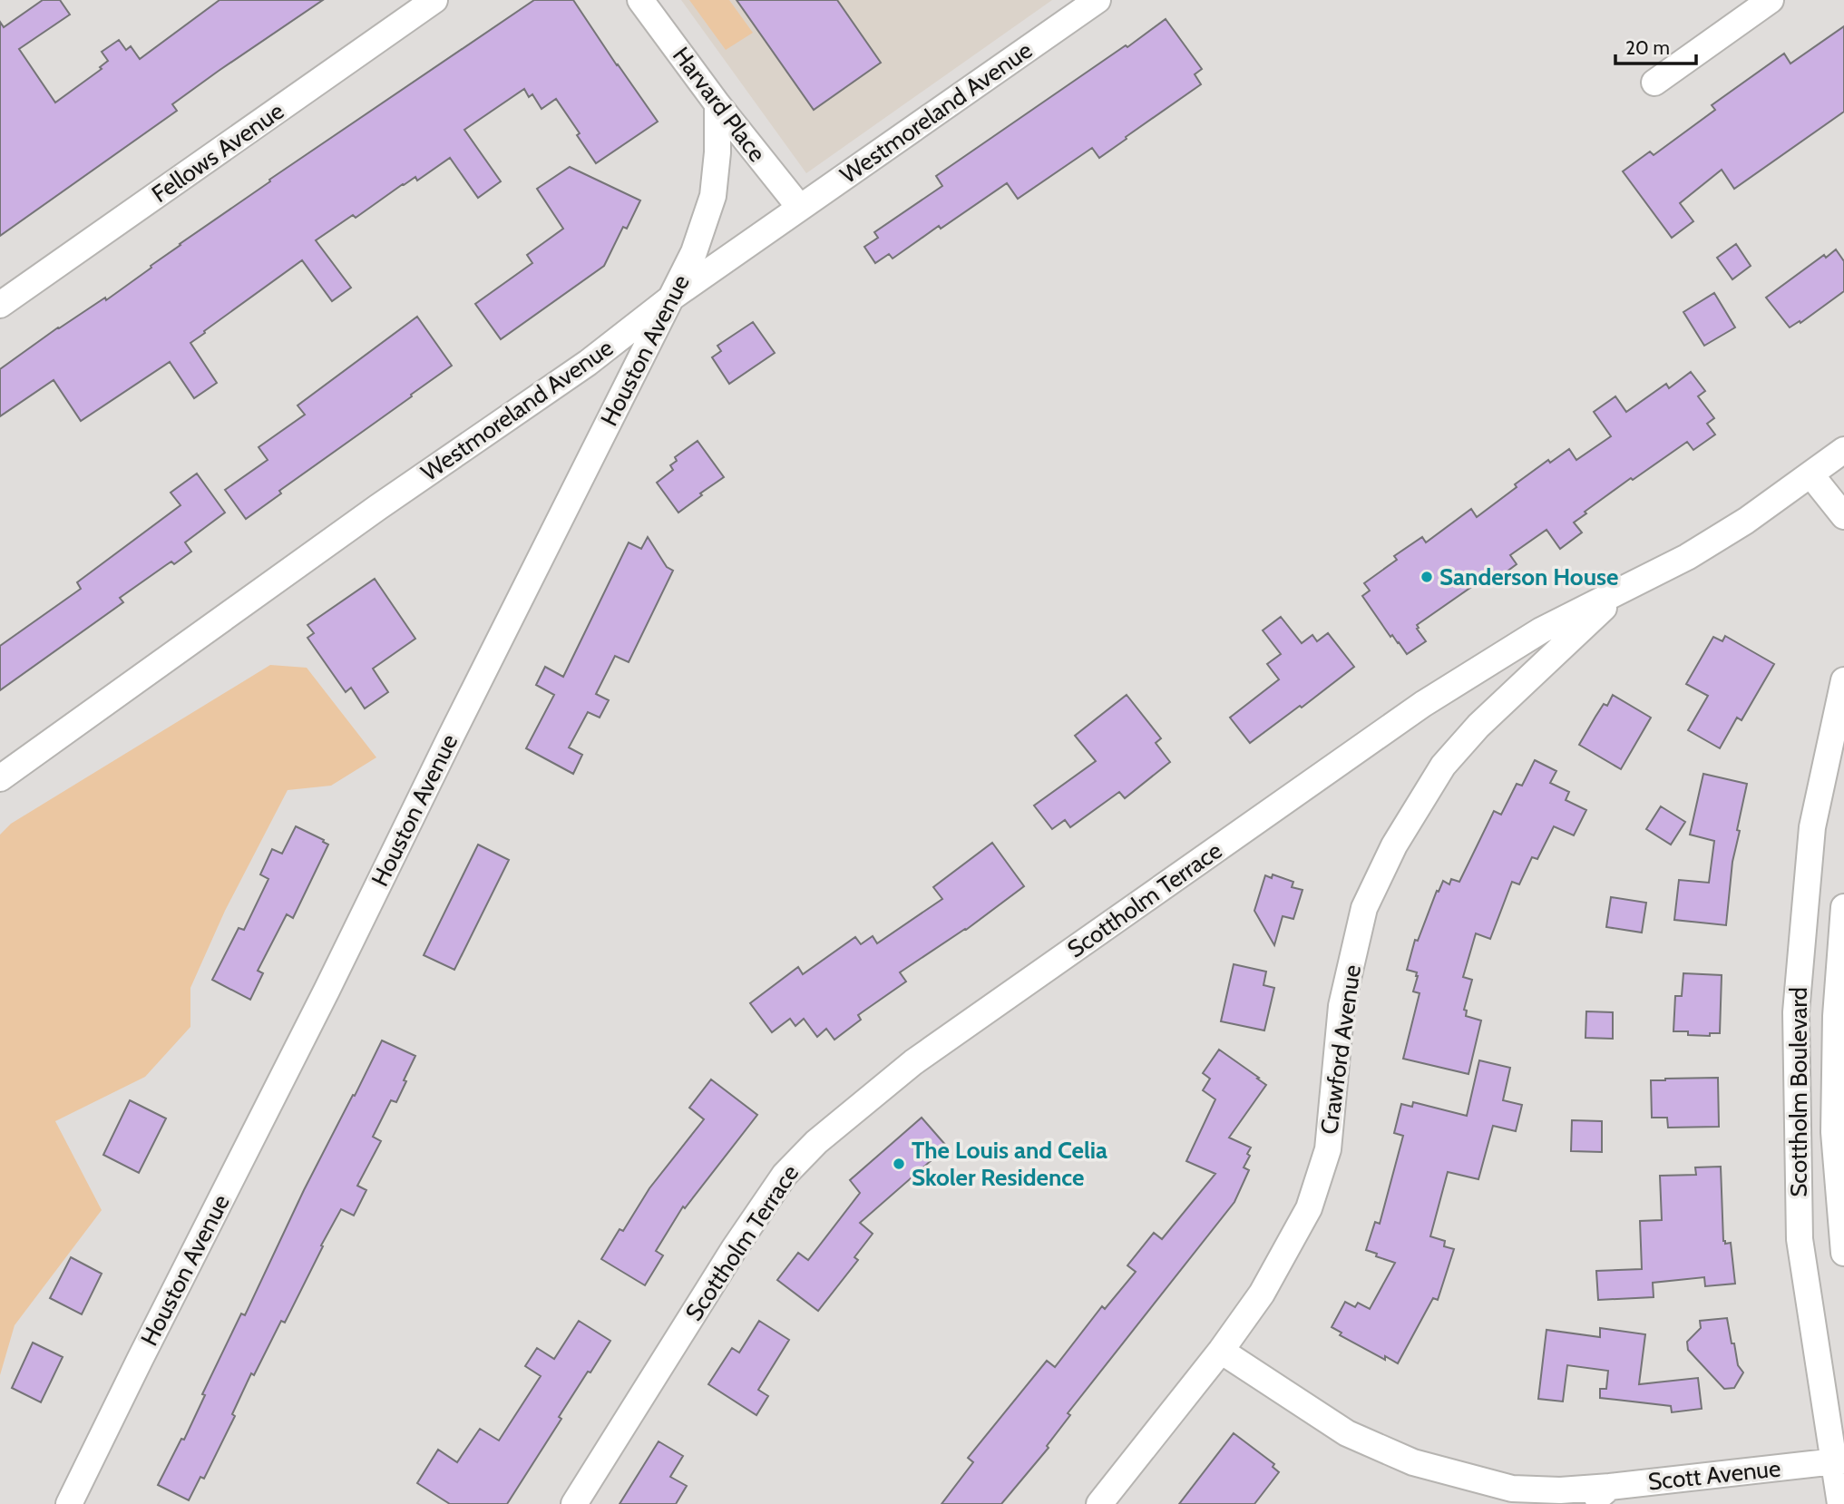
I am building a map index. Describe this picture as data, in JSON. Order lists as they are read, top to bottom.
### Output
{
  "streets": {
    "street": [
      "Harvard Place",
      "Westmoreland Avenue",
      "Fellows Avenue",
      "Houston Avenue",
      "Scottholm Terrace",
      "Crawford Avenue",
      "Scottholm Boulevard",
      "Scott Avenue"
    ]
  },
  "crossings": [
    ["Harvard Place", "Westmoreland Avenue"],
    ["Harvard Place", "Houston Avenue"],
    ["Westmoreland Avenue", "Houston Avenue"],
    ["Scottholm Terrace", "Crawford Avenue"],
    ["Crawford Avenue", "Scott Avenue"],
    ["Scottholm Boulevard", "Scott Avenue"]
  ],
  "places": ["Sanderson House", "The Louis and Celia Skoler Residence"],
  "scale_bar": "20 m"
}
